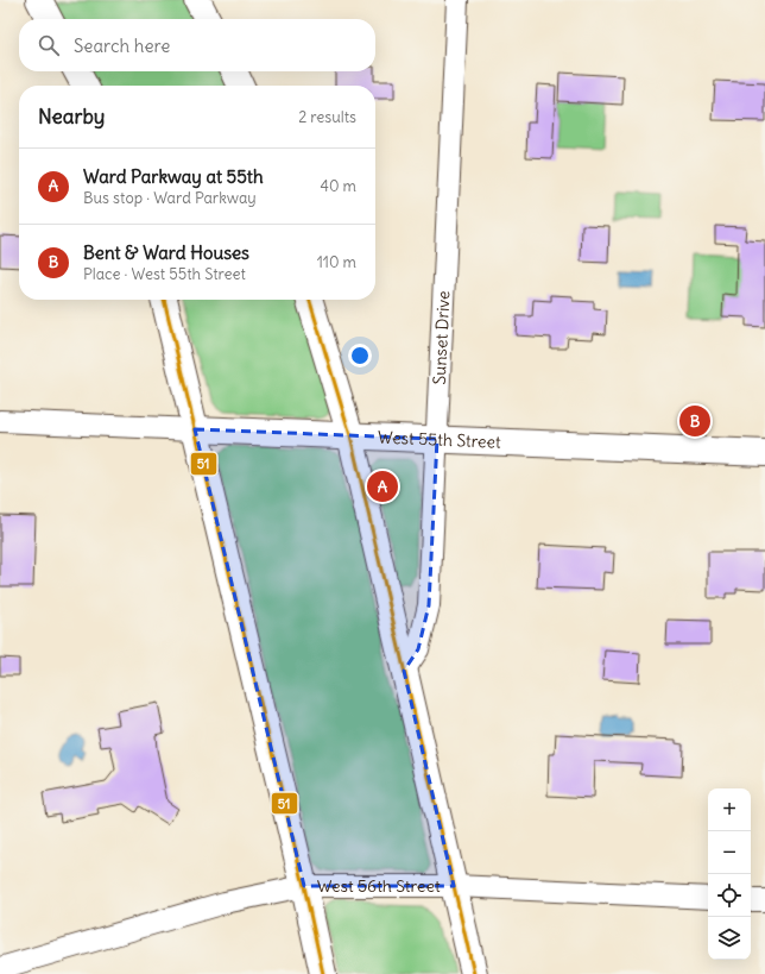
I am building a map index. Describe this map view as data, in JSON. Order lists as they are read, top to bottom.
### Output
{
  "streets": {
    "main road": ["West 55th Street"],
    "street": ["Sunset Drive", "West 56th Street"]
  },
  "crossings": [
    ["Sunset Drive", "West 55th Street"]
  ],
  "lines": ["transit line 51"],
  "page": {
    "search": "Search here",
    "heading": ["Nearby", "2 results"],
    "list": [
      {
        "mark": "A",
        "name": "Ward Parkway at 55th",
        "note": "Bus stop · Ward Parkway",
        "value": "40 m"
      },
      {
        "mark": "B",
        "name": "Bent & Ward Houses",
        "note": "Place · West 55th Street",
        "value": "110 m"
      }
    ],
    "pins": ["B", "A"],
    "map_buttons": ["+", "−"]
  }
}
